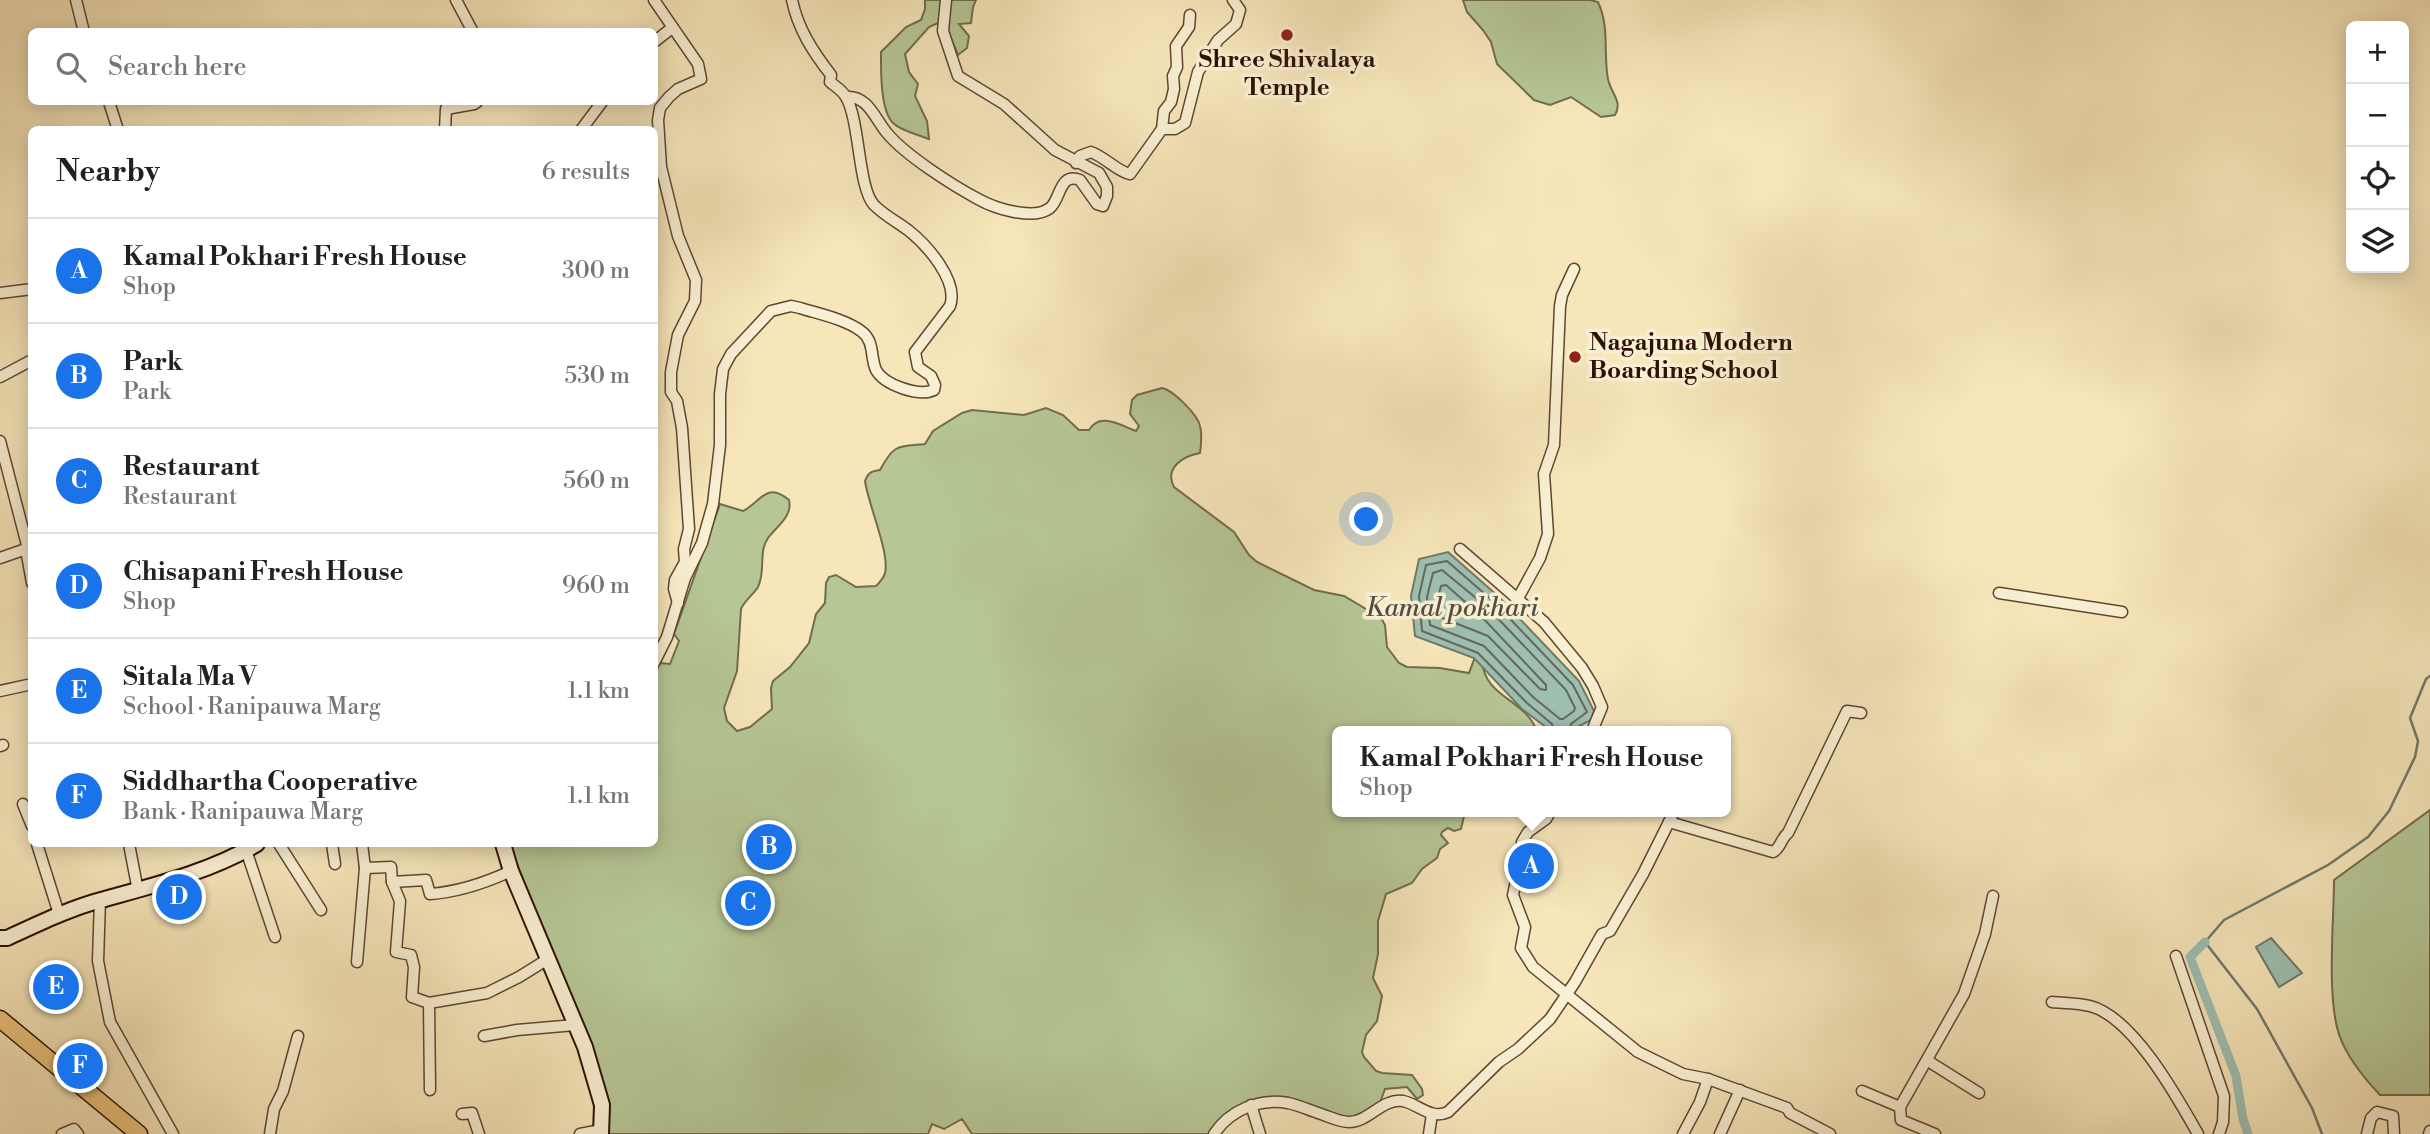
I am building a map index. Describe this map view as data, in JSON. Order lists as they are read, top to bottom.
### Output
{
  "water": ["Kamal pokhari"],
  "places": ["Shree Shivalaya Temple", "Nagajuna Modern Boarding School"],
  "page": {
    "map_buttons": ["+", "−"],
    "search": "Search here",
    "heading": ["Nearby", "6 results"],
    "list": [
      {
        "mark": "A",
        "name": "Kamal Pokhari Fresh House",
        "note": "Shop",
        "value": "300 m"
      },
      {
        "mark": "B",
        "name": "Park",
        "note": "Park",
        "value": "530 m"
      },
      {
        "mark": "C",
        "name": "Restaurant",
        "note": "Restaurant",
        "value": "560 m"
      },
      {
        "mark": "D",
        "name": "Chisapani Fresh House",
        "note": "Shop",
        "value": "960 m"
      },
      {
        "mark": "E",
        "name": "Sitala Ma V",
        "note": "School · Ranipauwa Marg",
        "value": "1.1 km"
      },
      {
        "mark": "F",
        "name": "Siddhartha Cooperative",
        "note": "Bank · Ranipauwa Marg",
        "value": "1.1 km"
      }
    ],
    "popup": ["Kamal Pokhari Fresh House", "Shop"],
    "pins": [
      "B",
      "A",
      "D",
      "C",
      "E",
      "F"
    ]
  }
}
